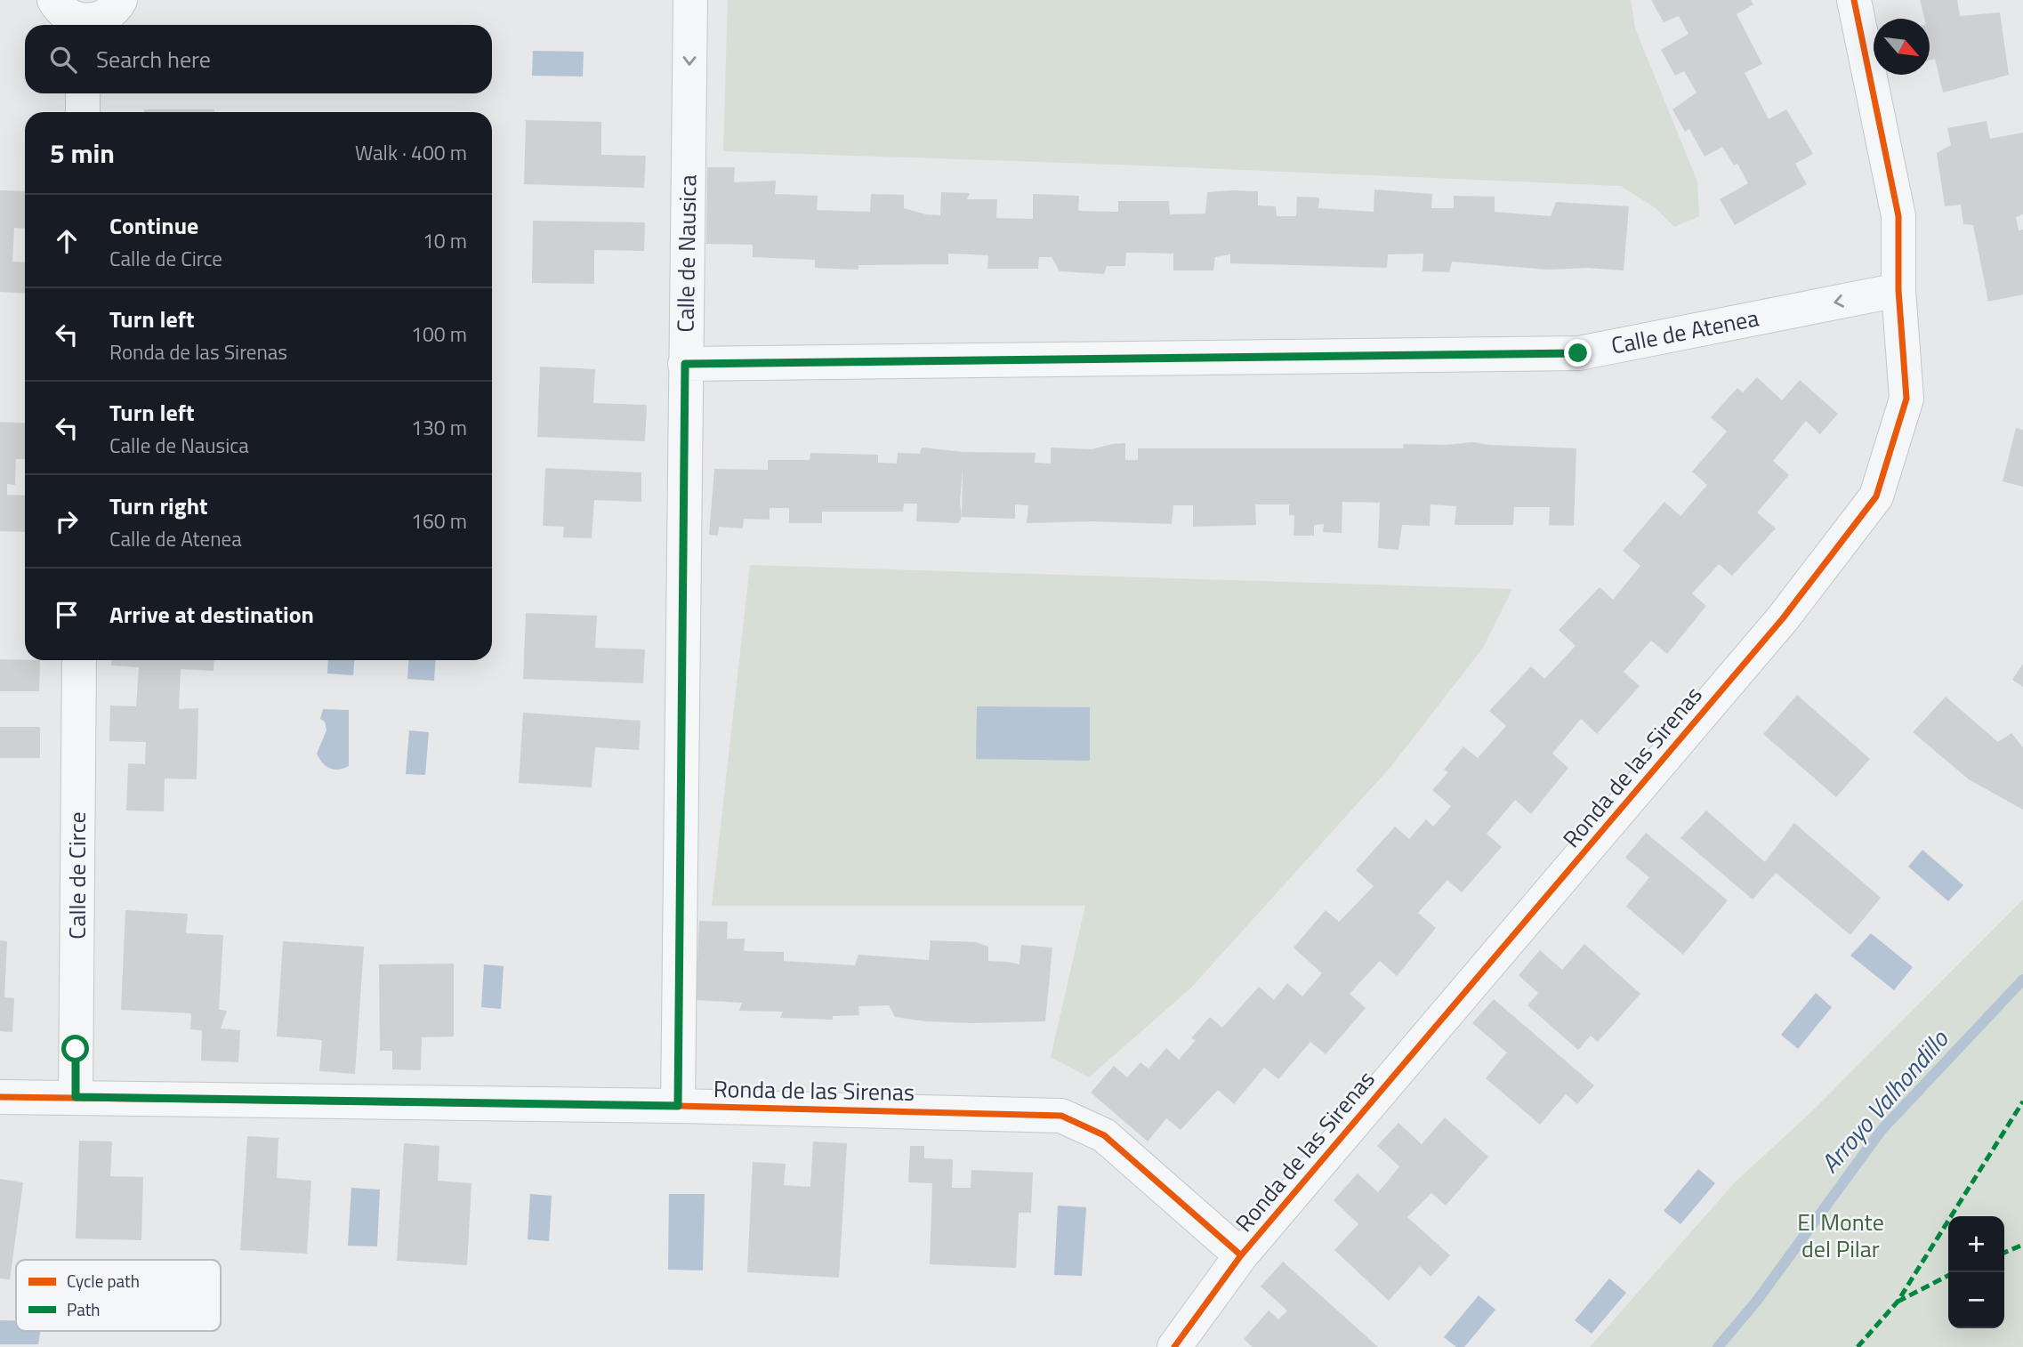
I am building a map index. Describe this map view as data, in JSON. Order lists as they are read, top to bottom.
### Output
{
  "streets": {
    "street": [
      "Calle de Nausica",
      "Calle de Atenea",
      "Ronda de las Sirenas",
      "Calle de Circe"
    ]
  },
  "crossings": [
    ["Calle de Nausica", "Calle de Atenea"],
    ["Calle de Nausica", "Ronda de las Sirenas"],
    ["Calle de Atenea", "Ronda de las Sirenas"],
    ["Ronda de las Sirenas", "Calle de Circe"]
  ],
  "one_way": ["Calle de Atenea"],
  "water": ["Arroyo Valhondillo"],
  "parks": ["El Monte del Pilar"],
  "legend": ["Cycle path", "Path"],
  "north": "bottom right",
  "page": {
    "search": "Search here",
    "heading": ["5 min", "Walk · 400 m"],
    "list": [
      ["Continue", "Calle de Circe", "10 m"],
      ["Turn left", "Ronda de las Sirenas", "100 m"],
      ["Turn left", "Calle de Nausica", "130 m"],
      ["Turn right", "Calle de Atenea", "160 m"],
      "Arrive at destination"
    ],
    "map_buttons": ["+", "−"]
  }
}
